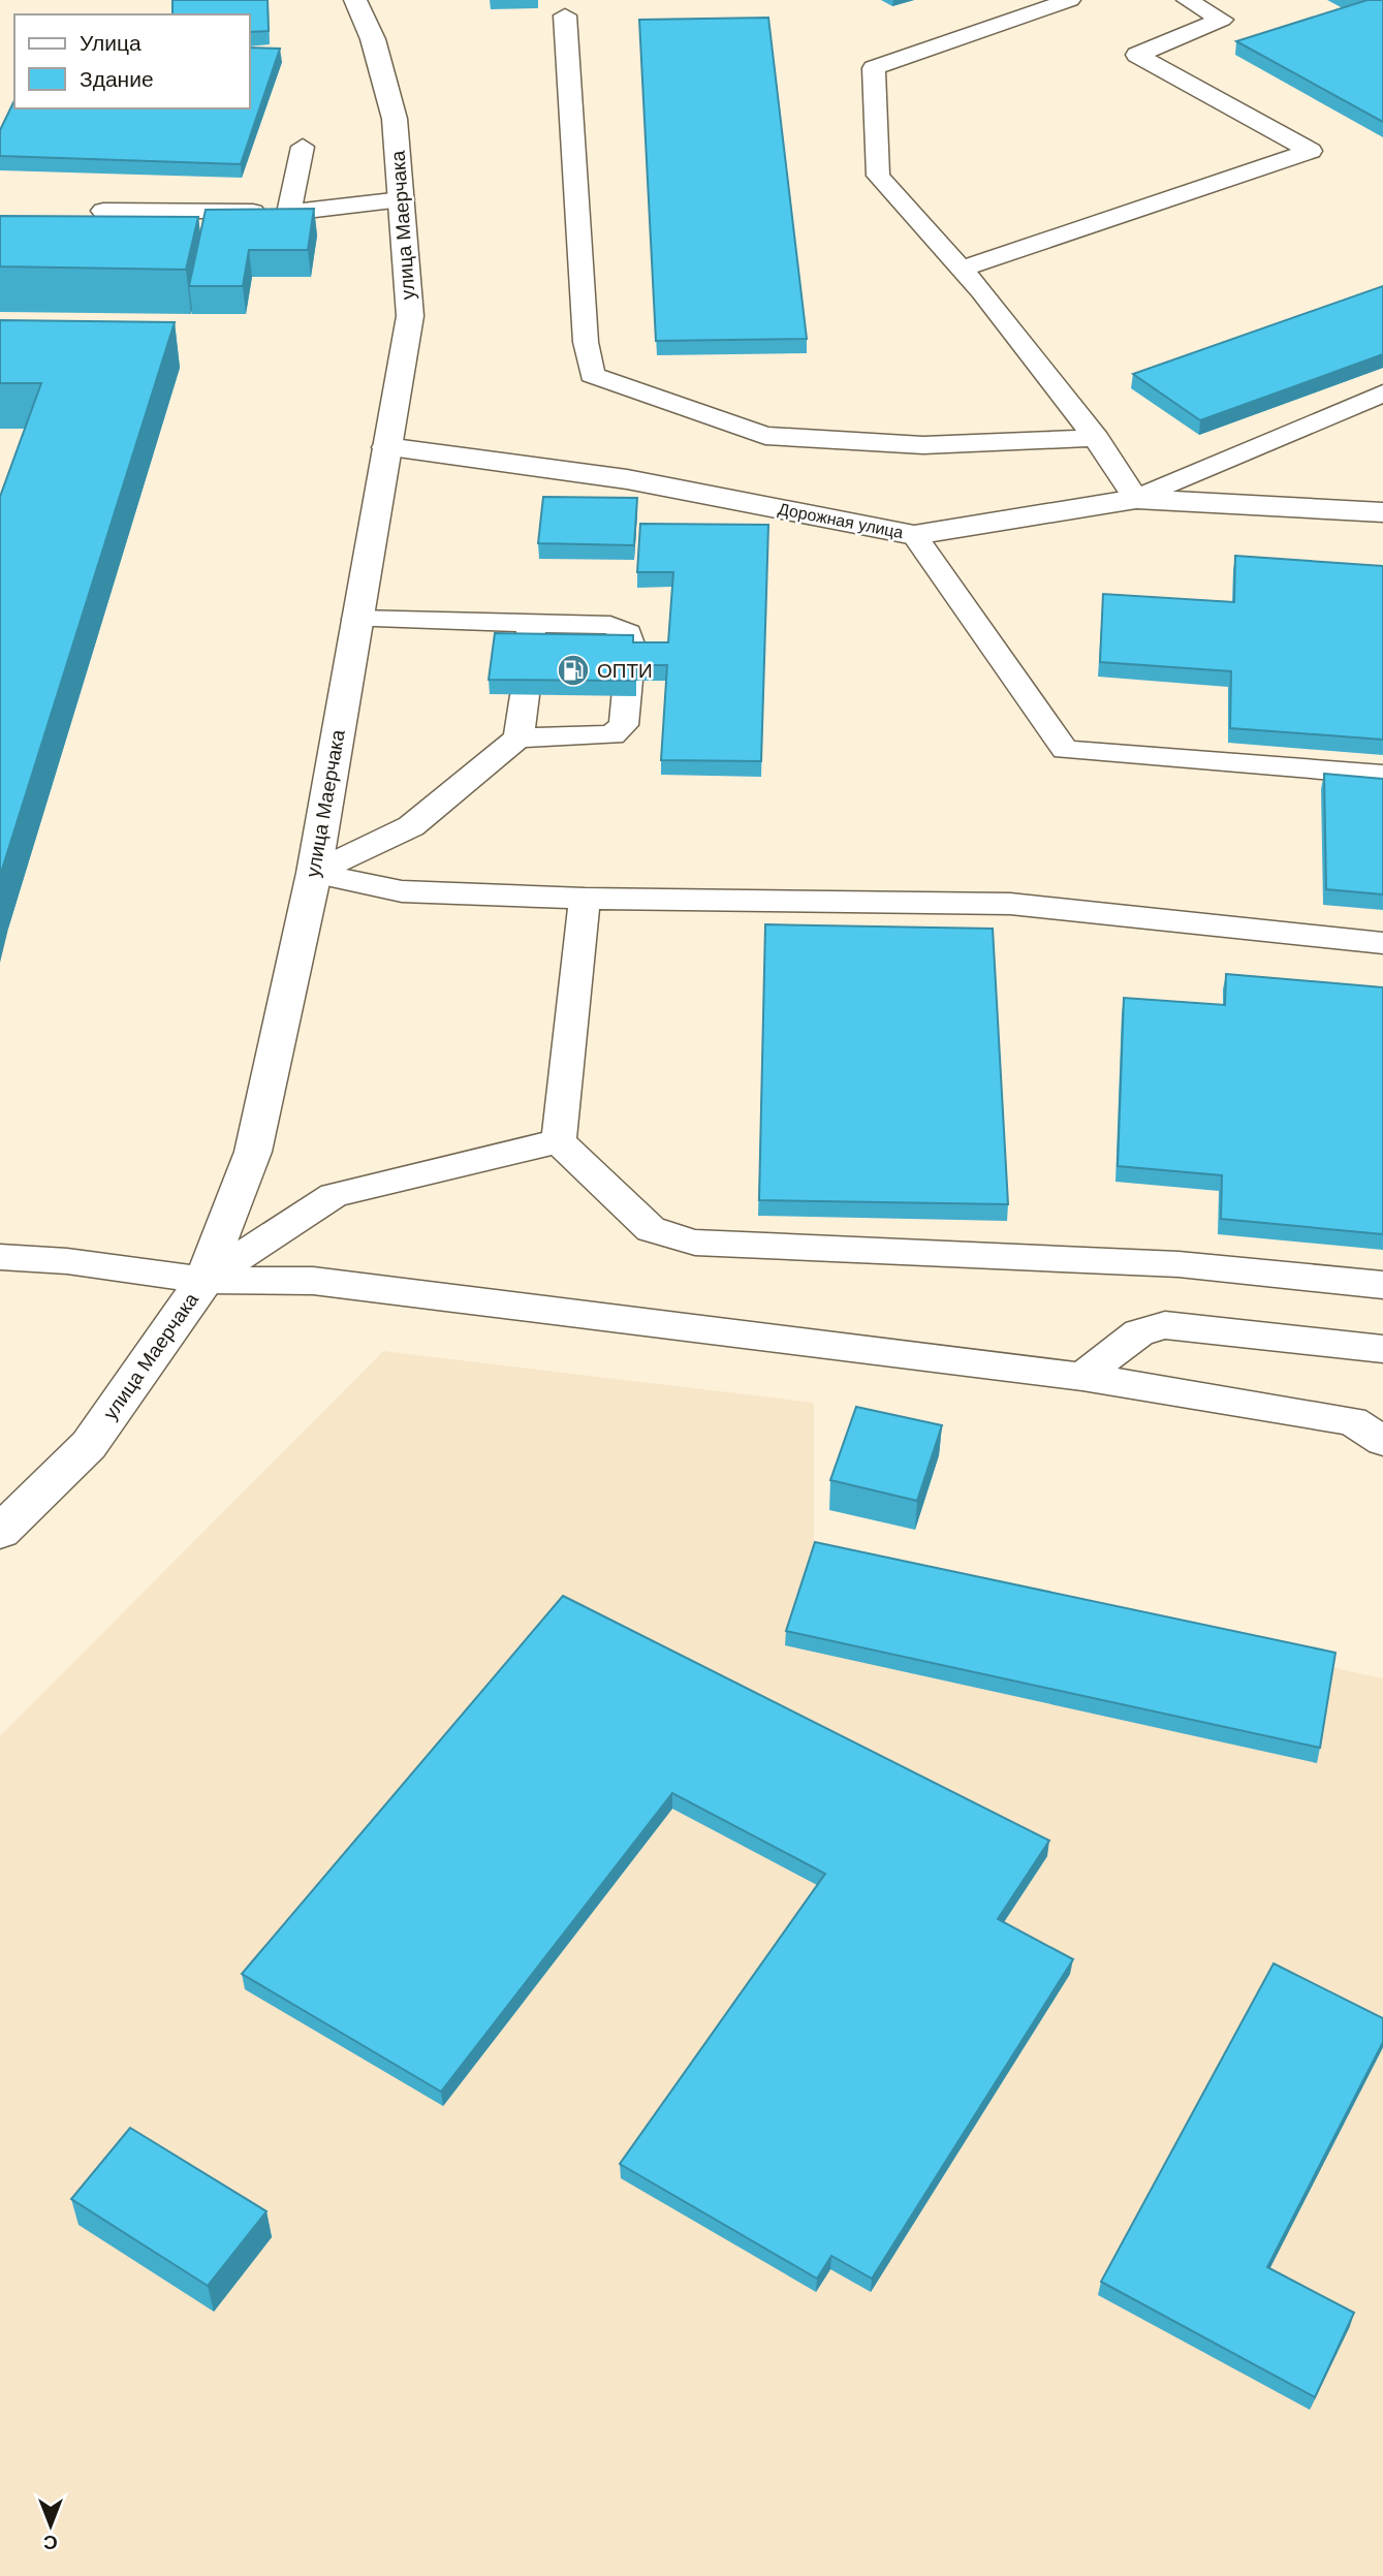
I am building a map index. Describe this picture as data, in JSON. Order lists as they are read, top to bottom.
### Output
{
  "streets": {
    "main road": ["улица Маерчака", "Дорожная улица"]
  },
  "crossings": [
    ["улица Маерчака", "Дорожная улица"]
  ],
  "places": {
    "fuel station": ["ОПТИ"]
  },
  "legend": ["Улица", "Здание"],
  "north": "bottom"
}
